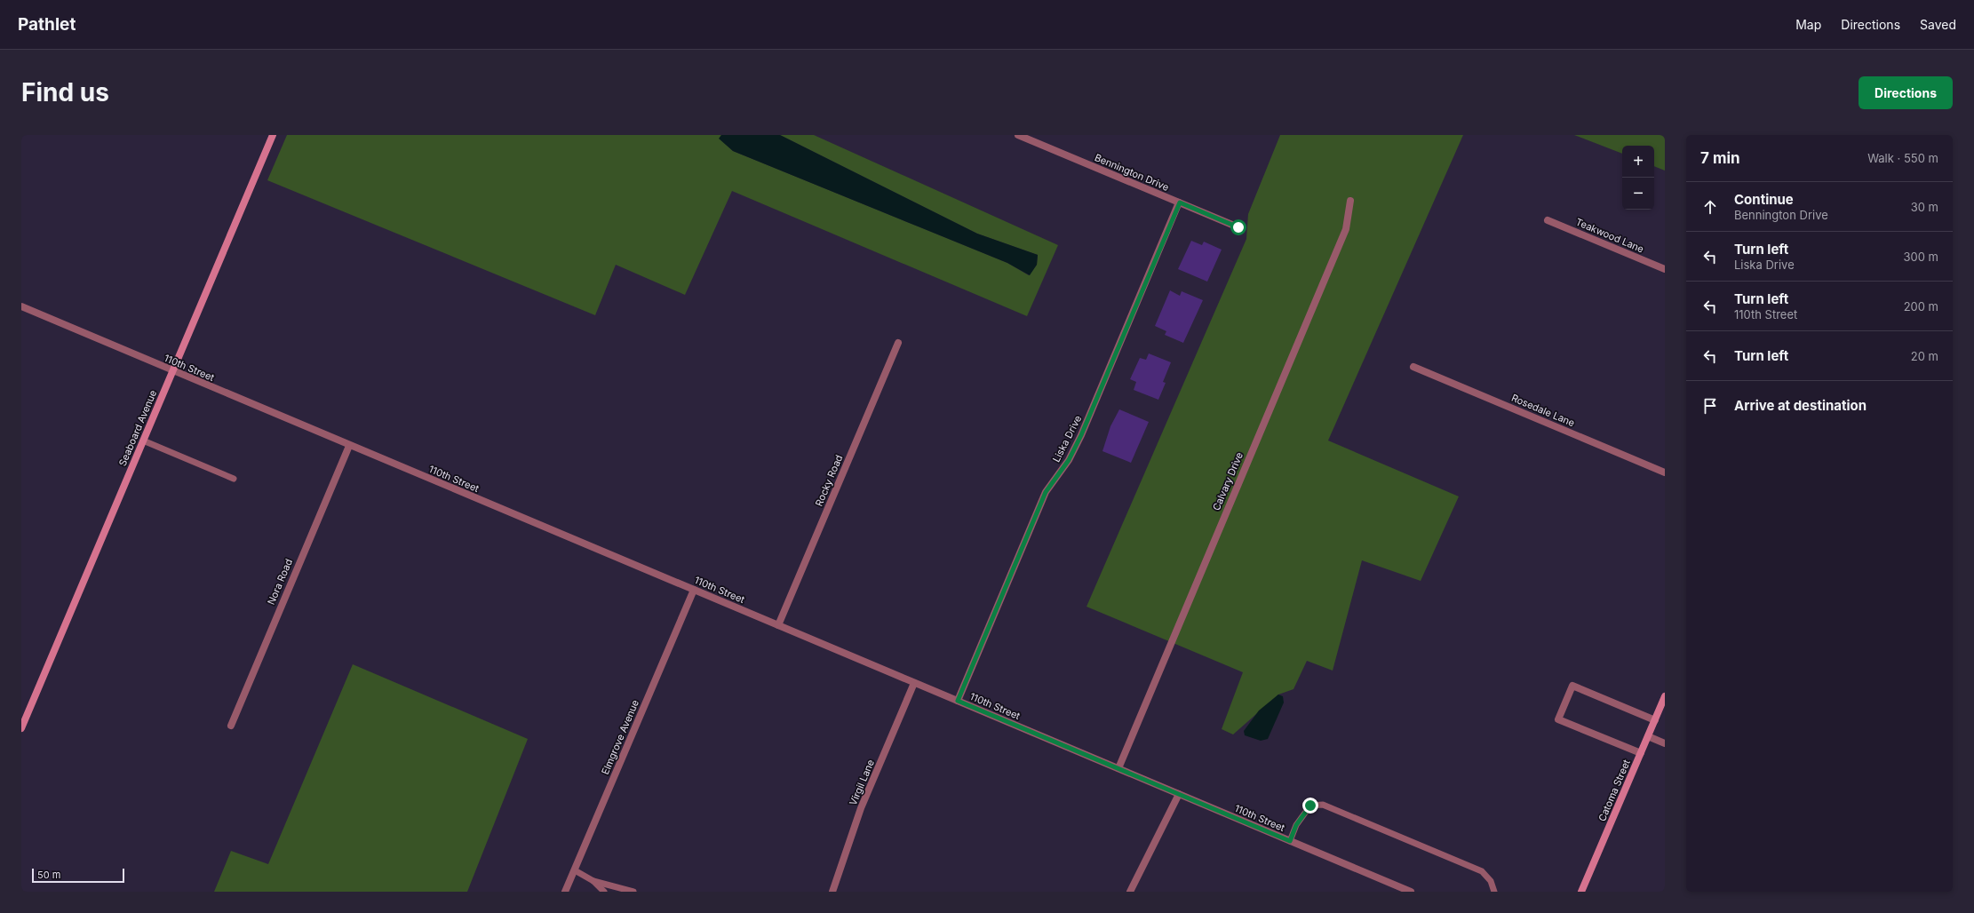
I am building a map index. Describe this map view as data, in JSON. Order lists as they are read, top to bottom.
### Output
{
  "streets": {
    "street": [
      "Bennington Drive",
      "Teakwood Lane",
      "110th Street",
      "Rosedale Lane",
      "Seaboard Avenue",
      "Liska Drive",
      "Rocky Road",
      "Calvary Drive",
      "Nora Road",
      "Elmgrove Avenue",
      "Virgil Lane",
      "Catoma Street"
    ]
  },
  "crossings": [
    ["Bennington Drive", "Liska Drive"],
    ["110th Street", "Seaboard Avenue"],
    ["110th Street", "Liska Drive"],
    ["110th Street", "Rocky Road"],
    ["110th Street", "Calvary Drive"],
    ["110th Street", "Nora Road"],
    ["110th Street", "Elmgrove Avenue"],
    ["110th Street", "Virgil Lane"]
  ],
  "scale_bar": "50 m",
  "page": {
    "header": "Pathlet",
    "nav": ["Map", "Directions", "Saved"],
    "buttons": "Directions",
    "title": "Find us",
    "heading": ["7 min", "Walk · 550 m"],
    "map_buttons": ["+", "−"],
    "list": [
      ["Continue", "Bennington Drive", "30 m"],
      ["Turn left", "Liska Drive", "300 m"],
      ["Turn left", "110th Street", "200 m"],
      ["Turn left", "20 m"],
      "Arrive at destination"
    ],
    "scale": "50 m"
  }
}
